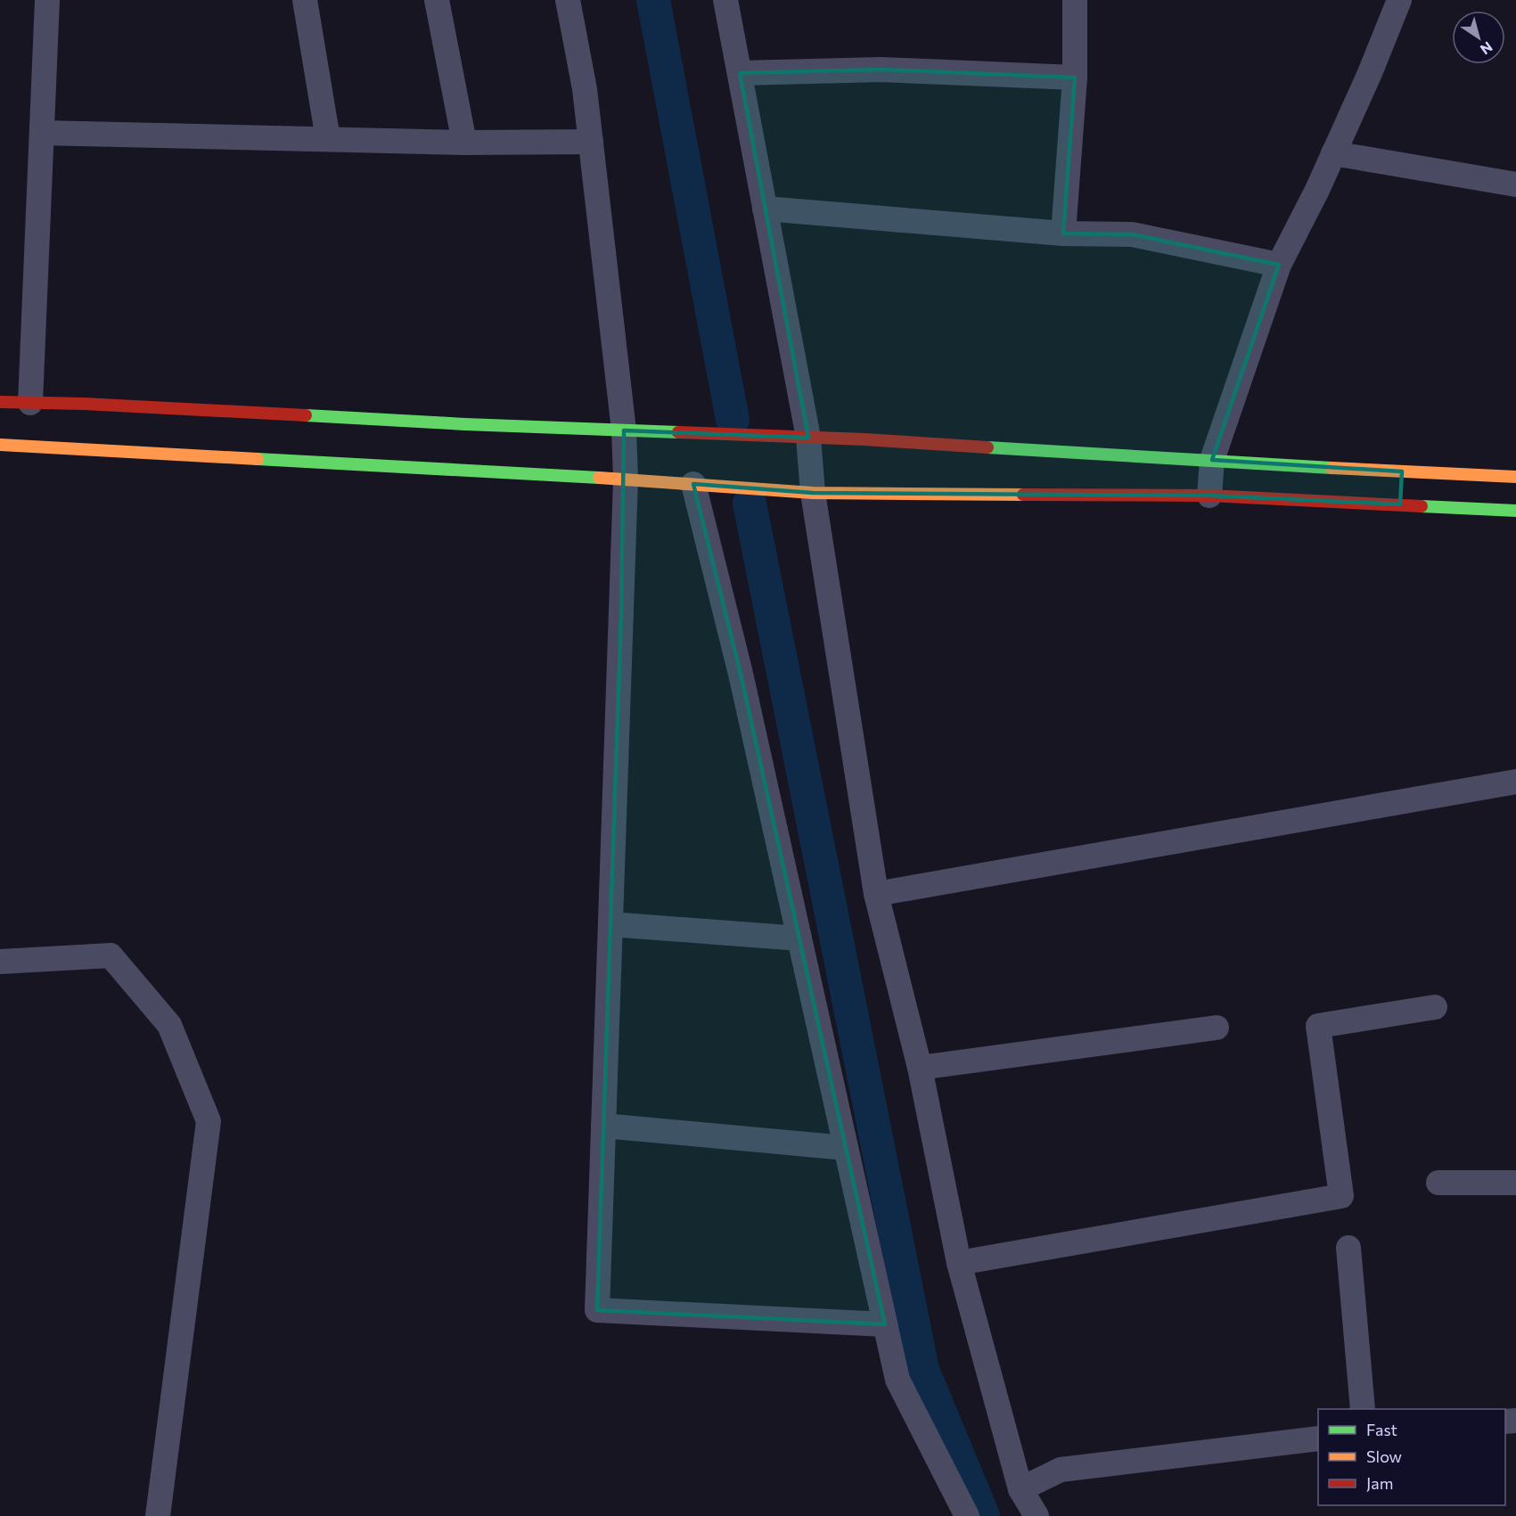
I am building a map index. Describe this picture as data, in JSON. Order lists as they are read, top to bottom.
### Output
{
  "legend": ["Fast", "Slow", "Jam"],
  "north": "bottom right"
}
